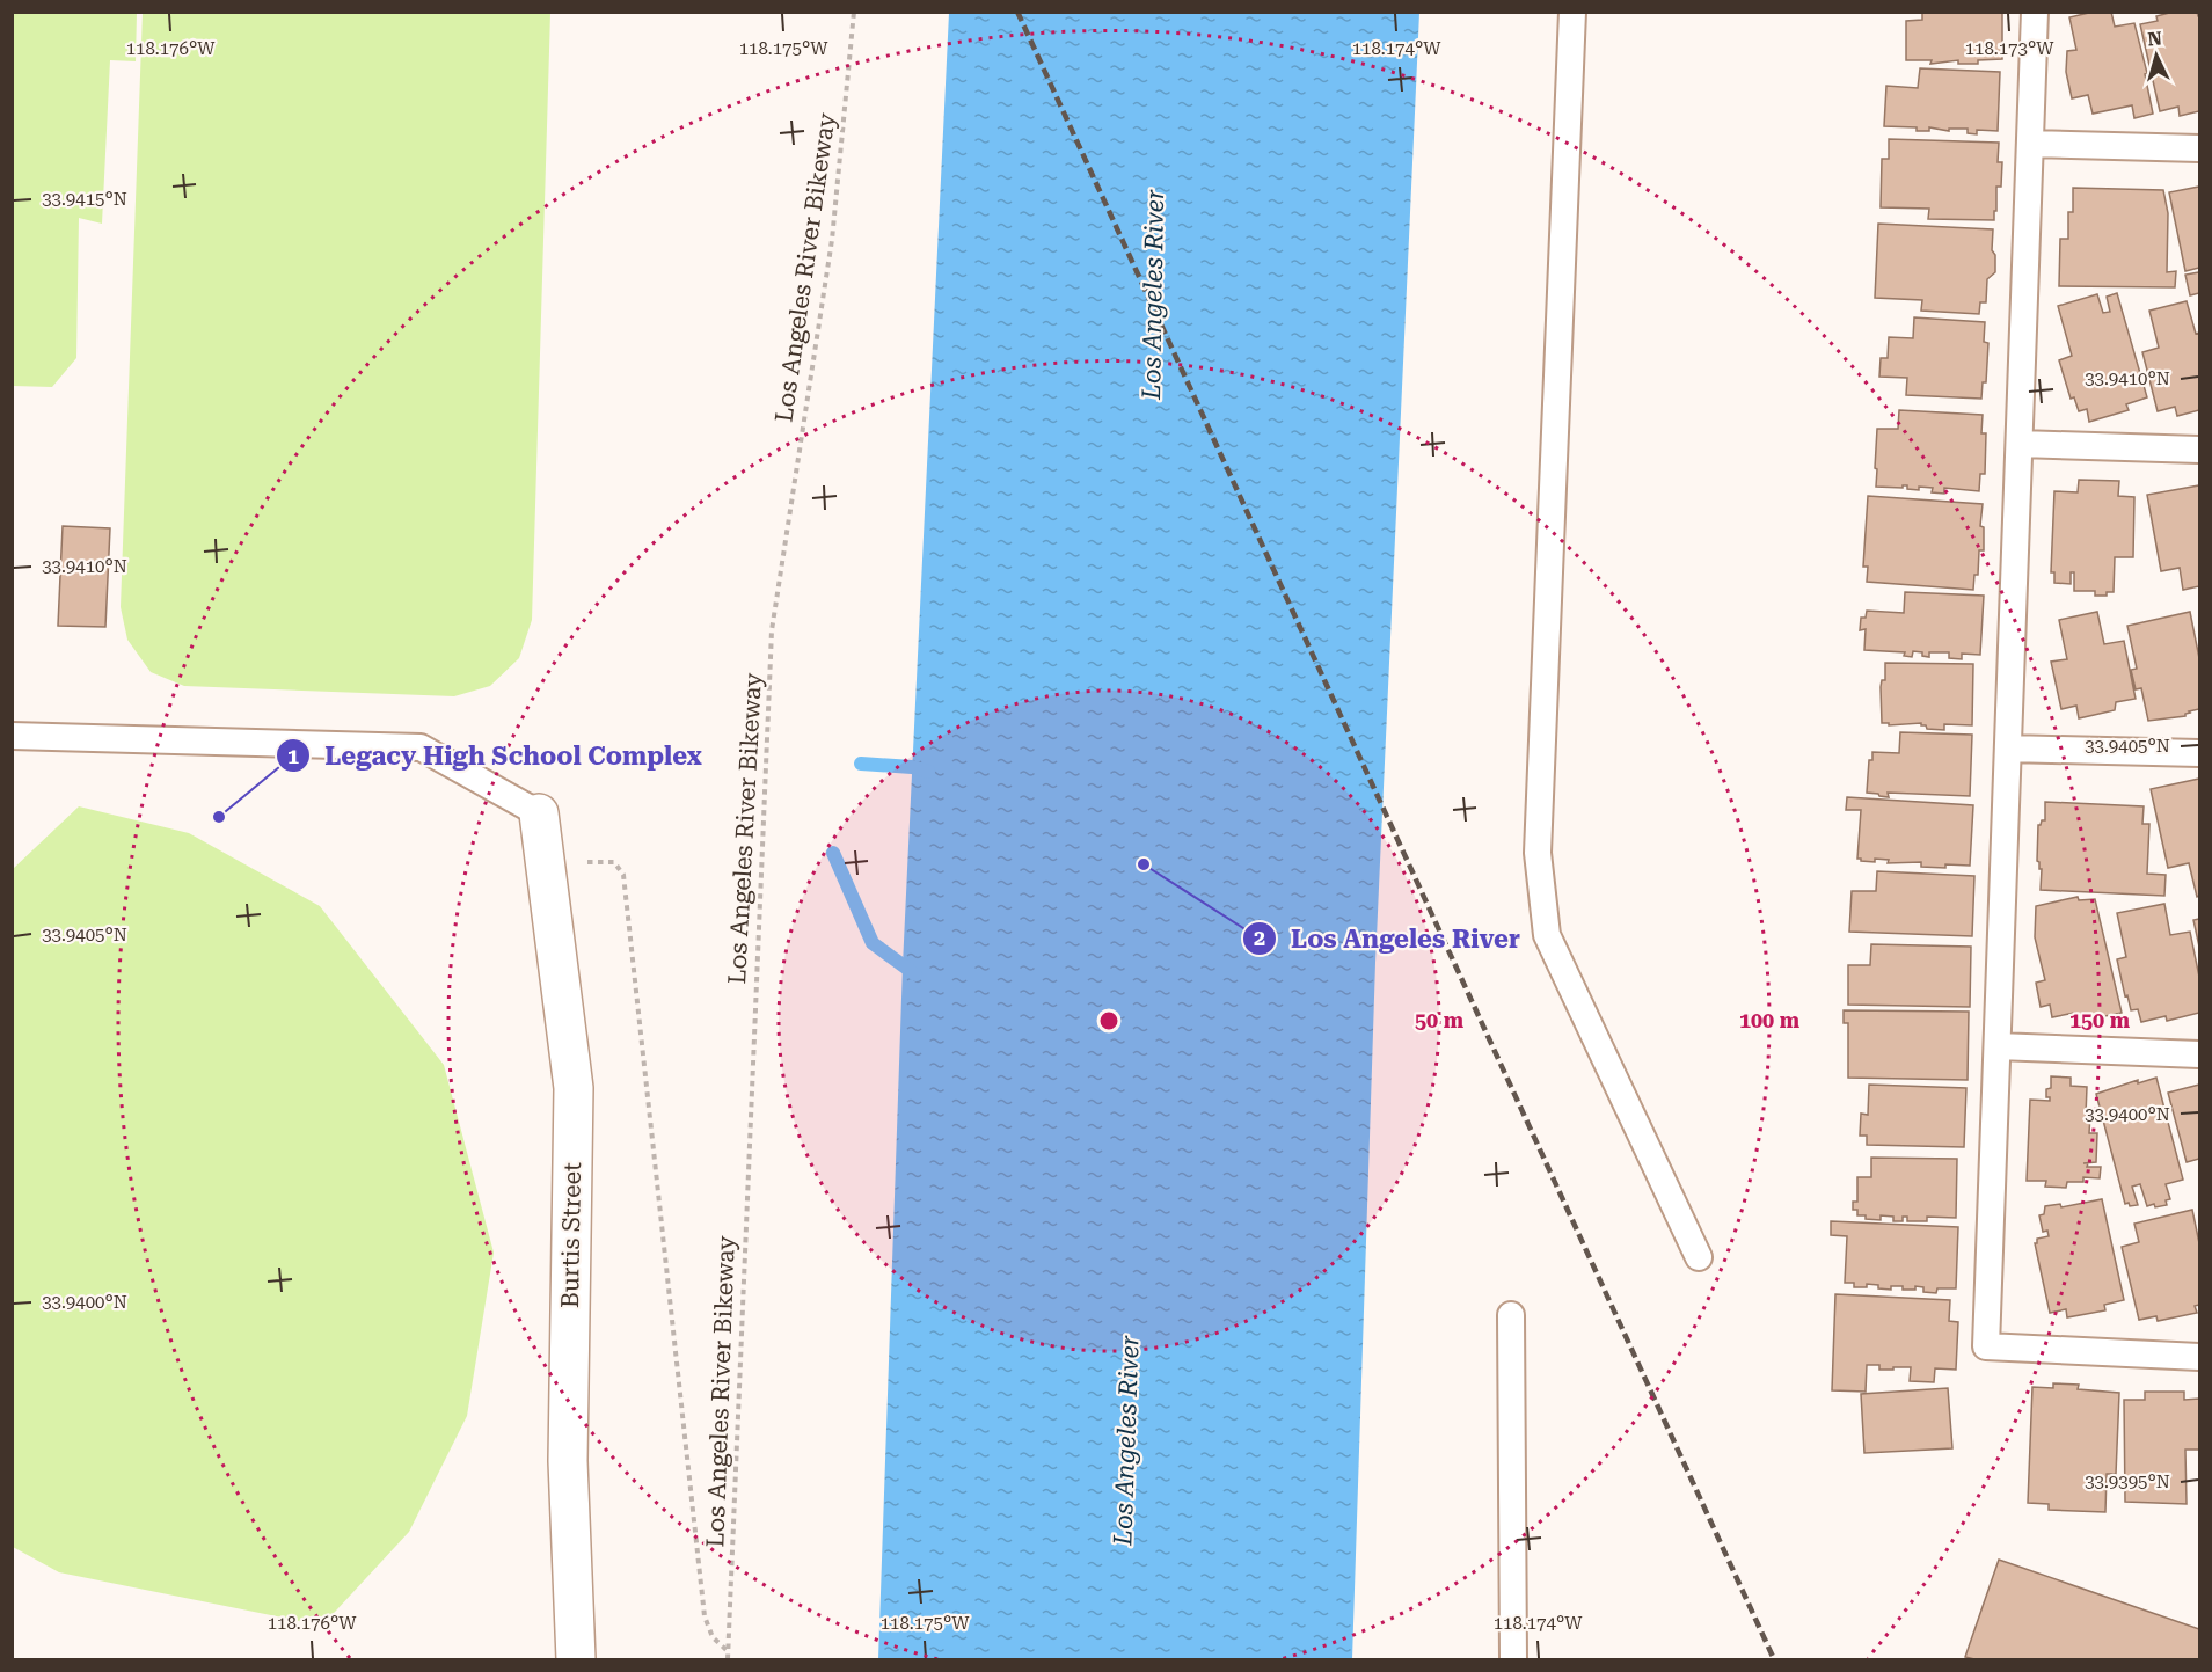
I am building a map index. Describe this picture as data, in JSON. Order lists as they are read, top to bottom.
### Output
{
  "streets": {
    "street": ["Burtis Street"],
    "path": ["Los Angeles River Bikeway"]
  },
  "crossings": [
    ["Los Angeles River Bikeway", "Burtis Street"]
  ],
  "water": ["Los Angeles River"],
  "places": ["Legacy High School Complex", "Los Angeles River"],
  "north": "top",
  "coordinates": [
    "118.176°W",
    "118.175°W",
    "118.174°W",
    "118.173°W",
    "33.9415°N",
    "33.9410°N",
    "33.9405°N",
    "33.9400°N",
    "33.9395°N"
  ],
  "rings": ["50 m", "100 m", "150 m"]
}
